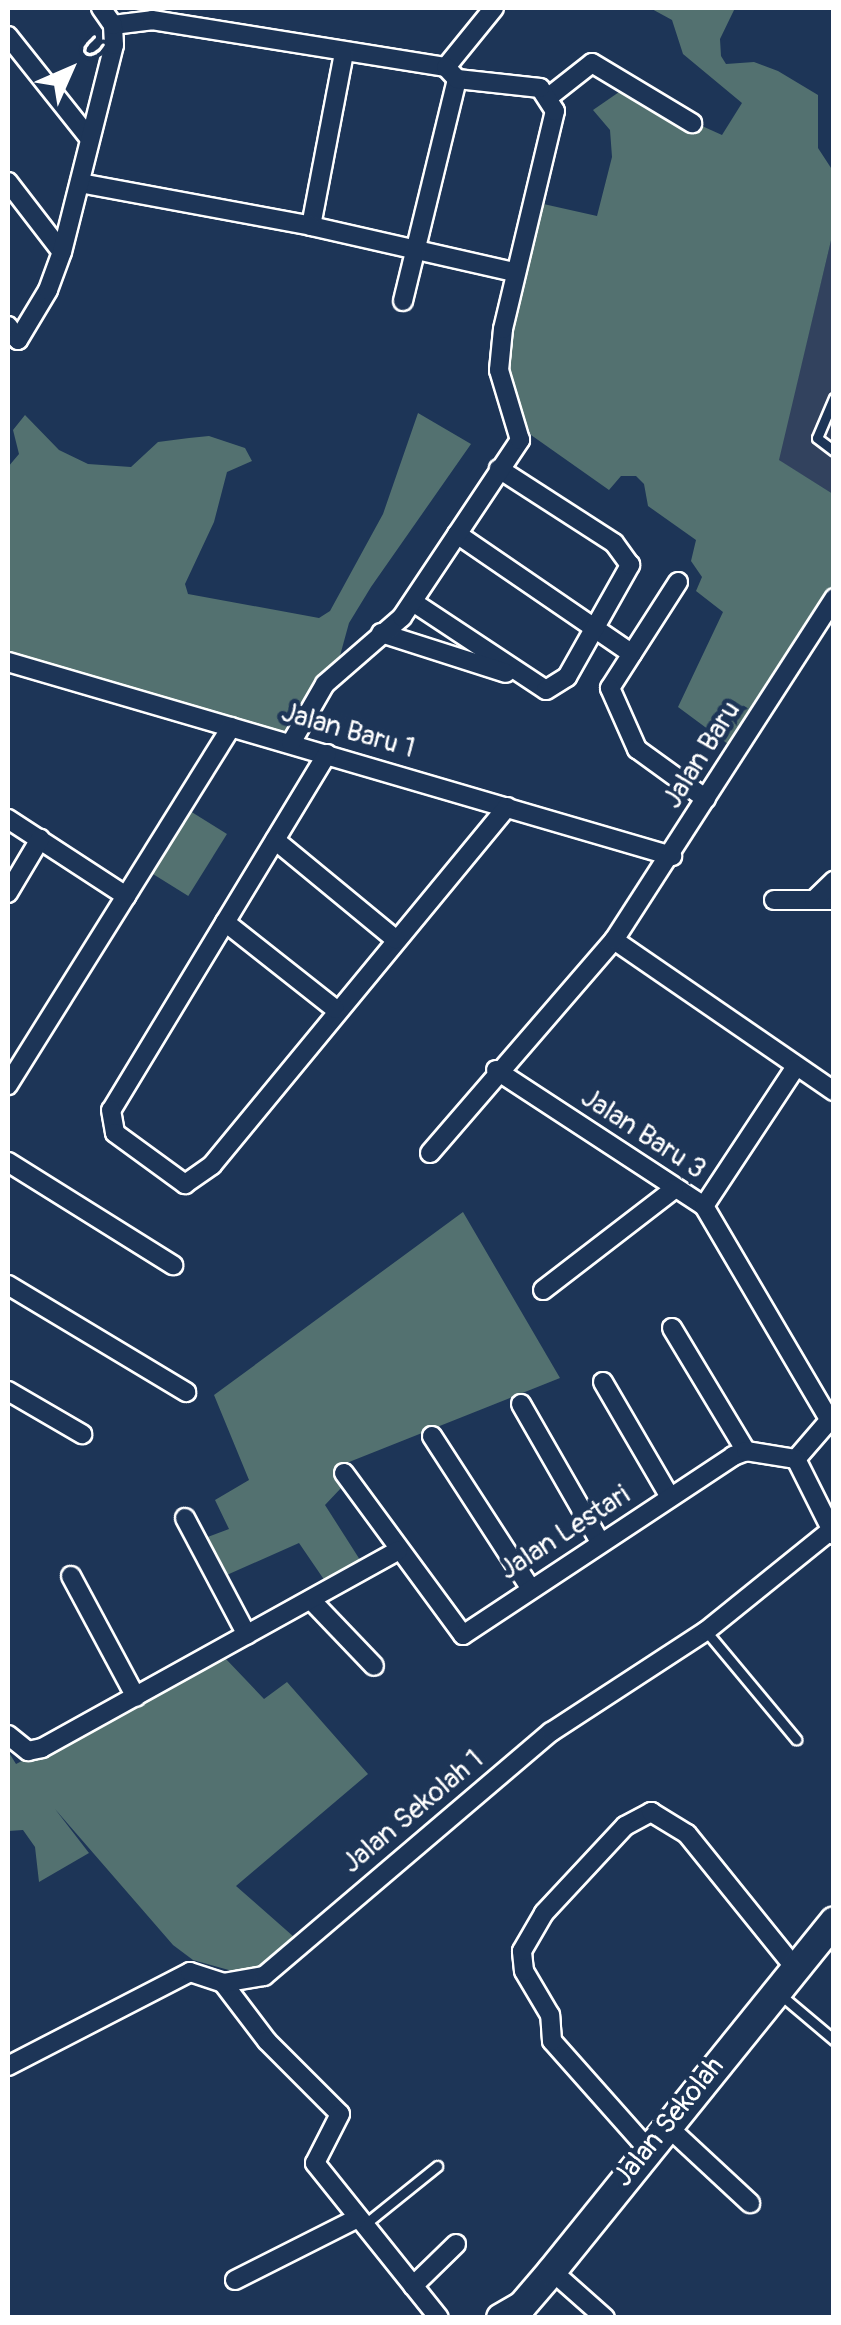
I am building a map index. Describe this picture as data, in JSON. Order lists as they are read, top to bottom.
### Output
{
  "streets": {
    "street": [
      "Jalan Baru 1",
      "Jalan Baru",
      "Jalan Baru 3",
      "Jalan Lestari",
      "Jalan Sekolah 1",
      "Jalan Sekolah"
    ]
  },
  "crossings": [
    ["Jalan Baru 1", "Jalan Baru"],
    ["Jalan Baru", "Jalan Baru 3"]
  ],
  "north": "top right"
}
